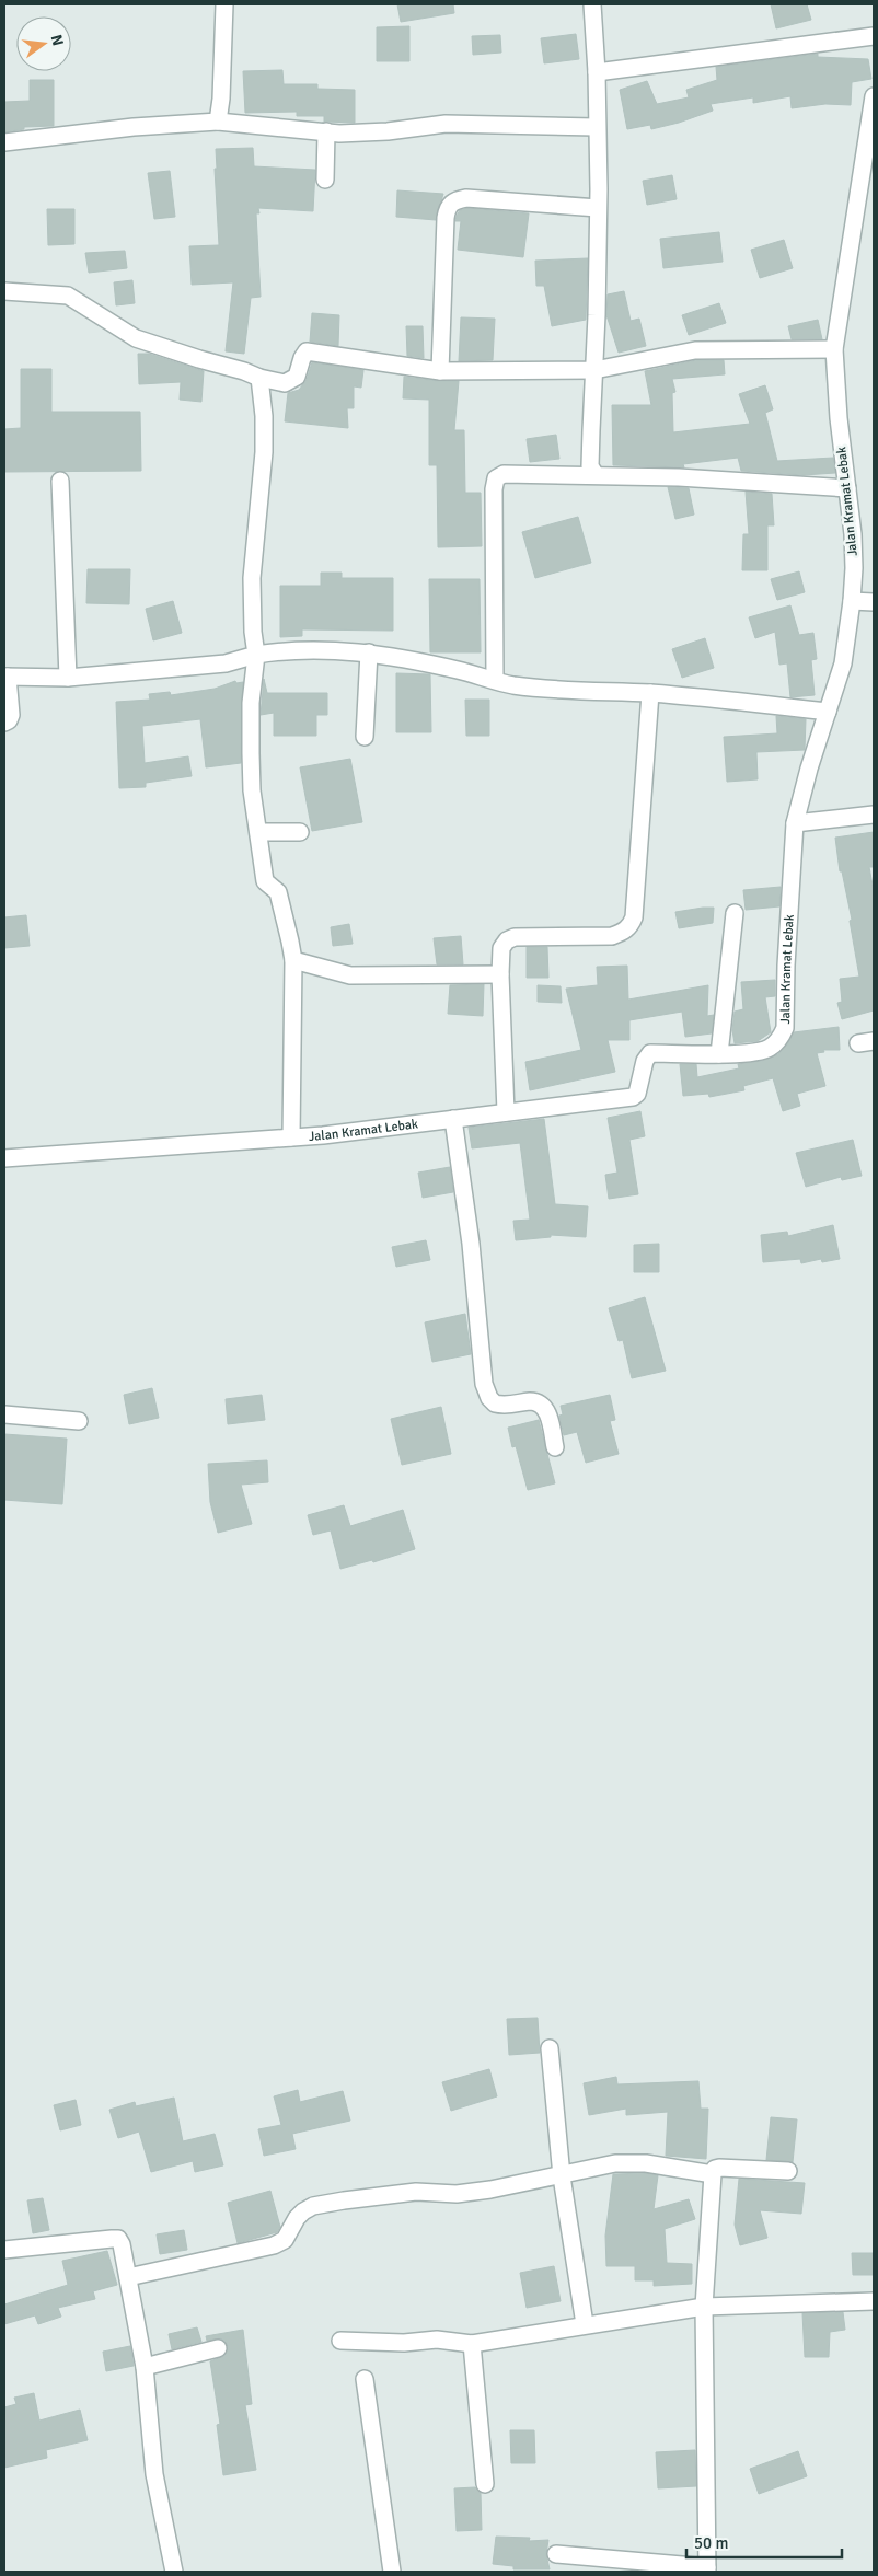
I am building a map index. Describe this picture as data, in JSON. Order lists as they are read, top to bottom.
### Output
{
  "streets": {
    "street": ["Jalan Kramat Lebak"]
  },
  "scale_bar": "50 m",
  "north": "right"
}
